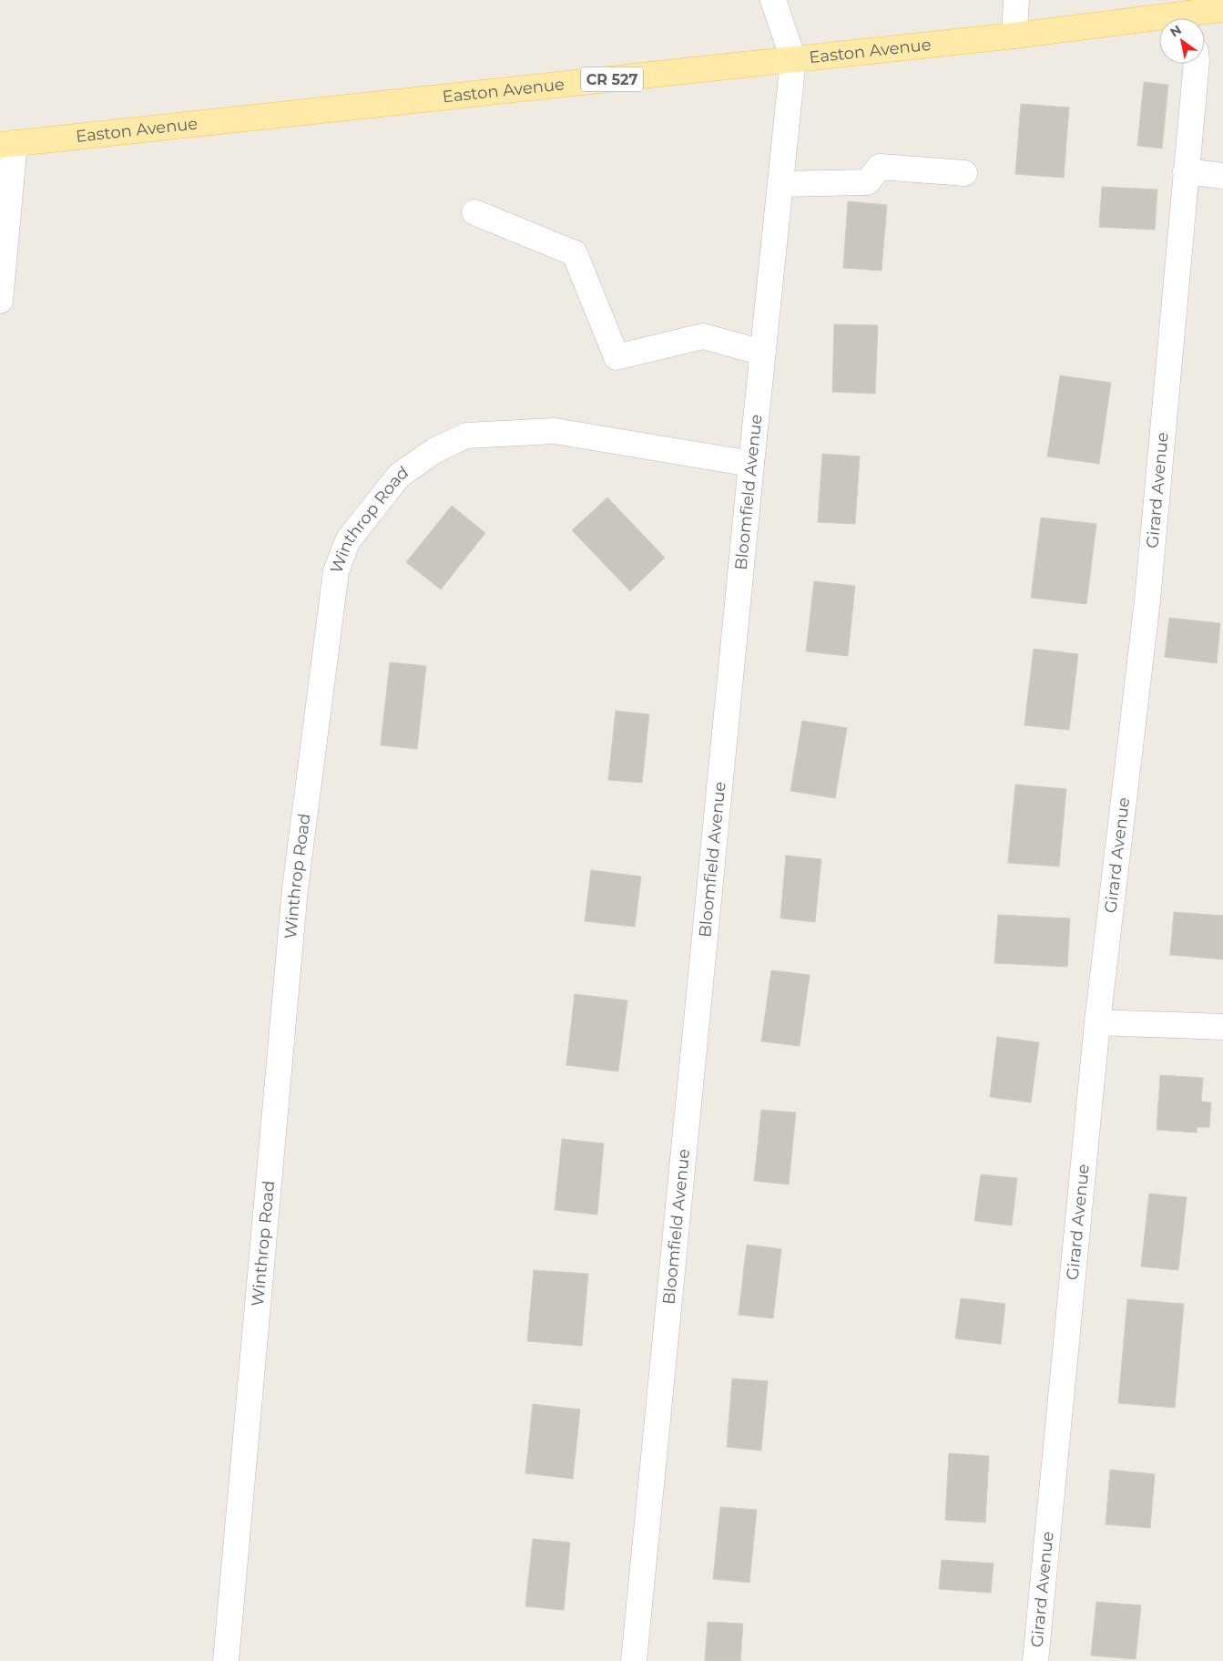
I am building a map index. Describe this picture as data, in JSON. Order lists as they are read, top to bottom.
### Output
{
  "streets": {
    "main road": ["Easton Avenue", "CR 527"],
    "street": ["Girard Avenue", "Bloomfield Avenue", "Winthrop Road"]
  },
  "crossings": [
    ["Easton Avenue", "Bloomfield Avenue"],
    ["Bloomfield Avenue", "Winthrop Road"]
  ],
  "north": "top left"
}
